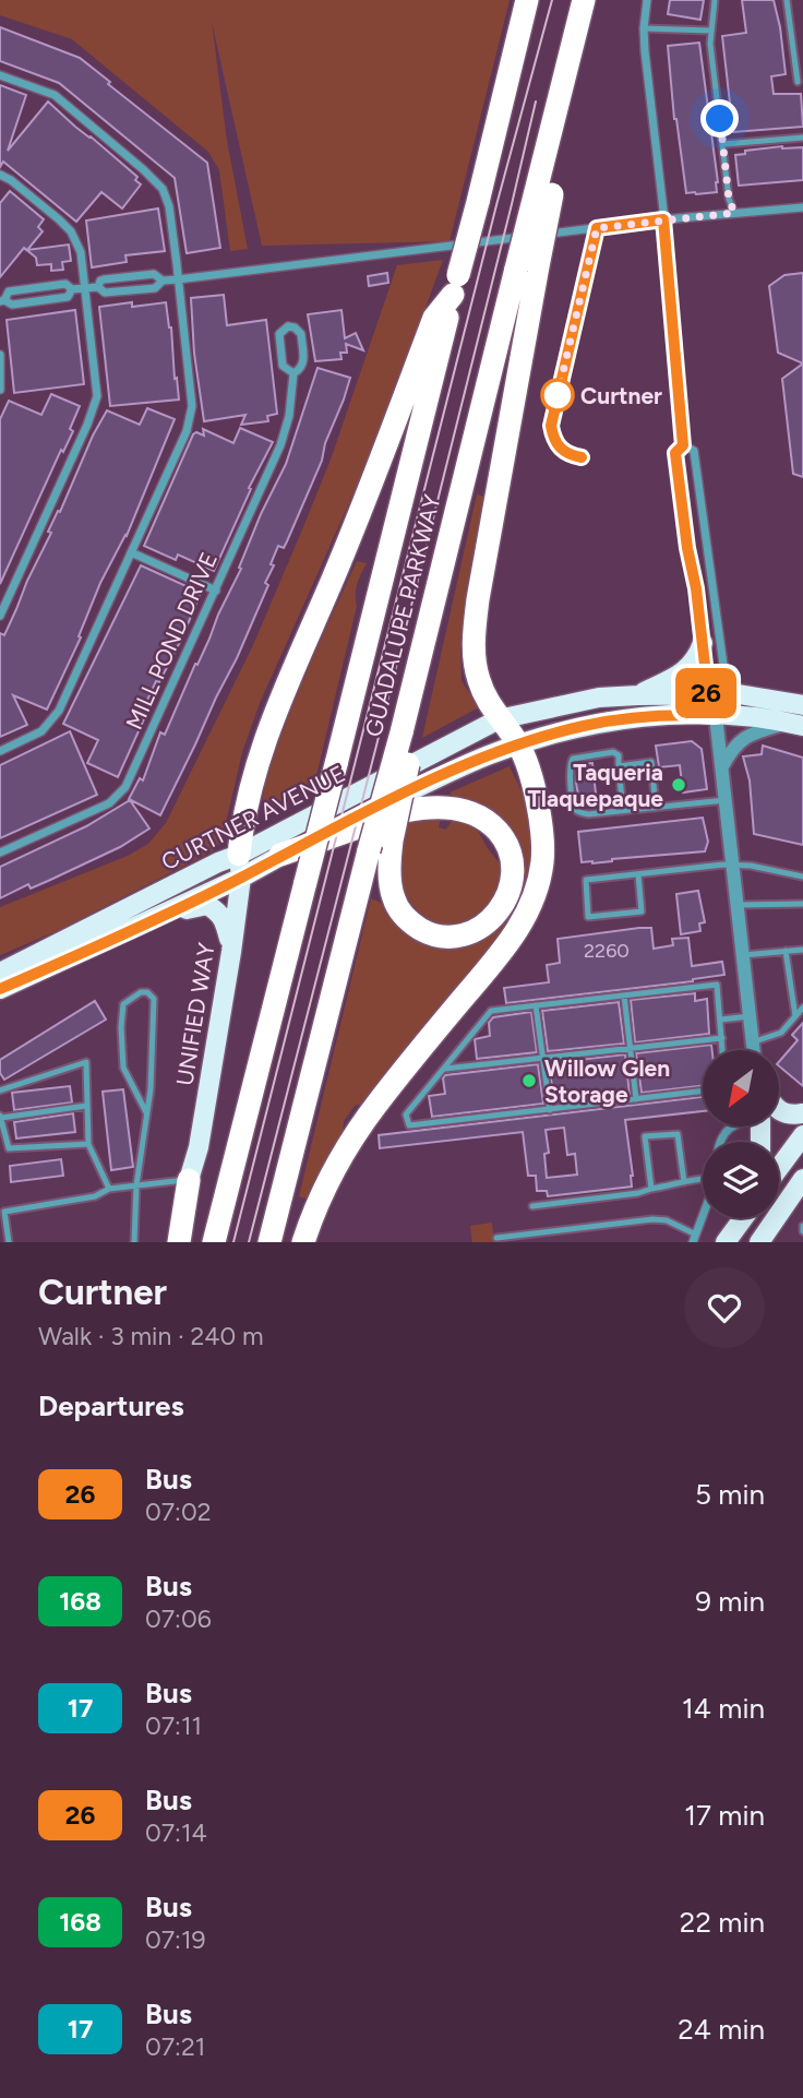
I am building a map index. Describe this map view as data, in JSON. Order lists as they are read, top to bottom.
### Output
{
  "streets": {
    "highway": ["GUADALUPE PARKWAY"],
    "main road": ["CURTNER AVENUE", "UNIFIED WAY"],
    "street": ["MILL POND DRIVE"]
  },
  "crossings": [
    ["CURTNER AVENUE", "UNIFIED WAY"]
  ],
  "places": ["Curtner", "Taqueria Tlaquepaque", "Willow Glen Storage"],
  "lines": ["bus line 26"],
  "house_numbers": ["2260"],
  "north": "bottom left",
  "page": {
    "on_map": "26",
    "heading": [
      ["Curtner", "Walk · 3 min · 240 m"],
      "Departures"
    ],
    "list": [
      {
        "mark": "26",
        "name": "Bus",
        "note": "07:02",
        "value": "5 min"
      },
      {
        "mark": "168",
        "name": "Bus",
        "note": "07:06",
        "value": "9 min"
      },
      {
        "mark": "17",
        "name": "Bus",
        "note": "07:11",
        "value": "14 min"
      },
      {
        "mark": "26",
        "name": "Bus",
        "note": "07:14",
        "value": "17 min"
      },
      {
        "mark": "168",
        "name": "Bus",
        "note": "07:19",
        "value": "22 min"
      },
      {
        "mark": "17",
        "name": "Bus",
        "note": "07:21",
        "value": "24 min"
      }
    ]
  }
}
